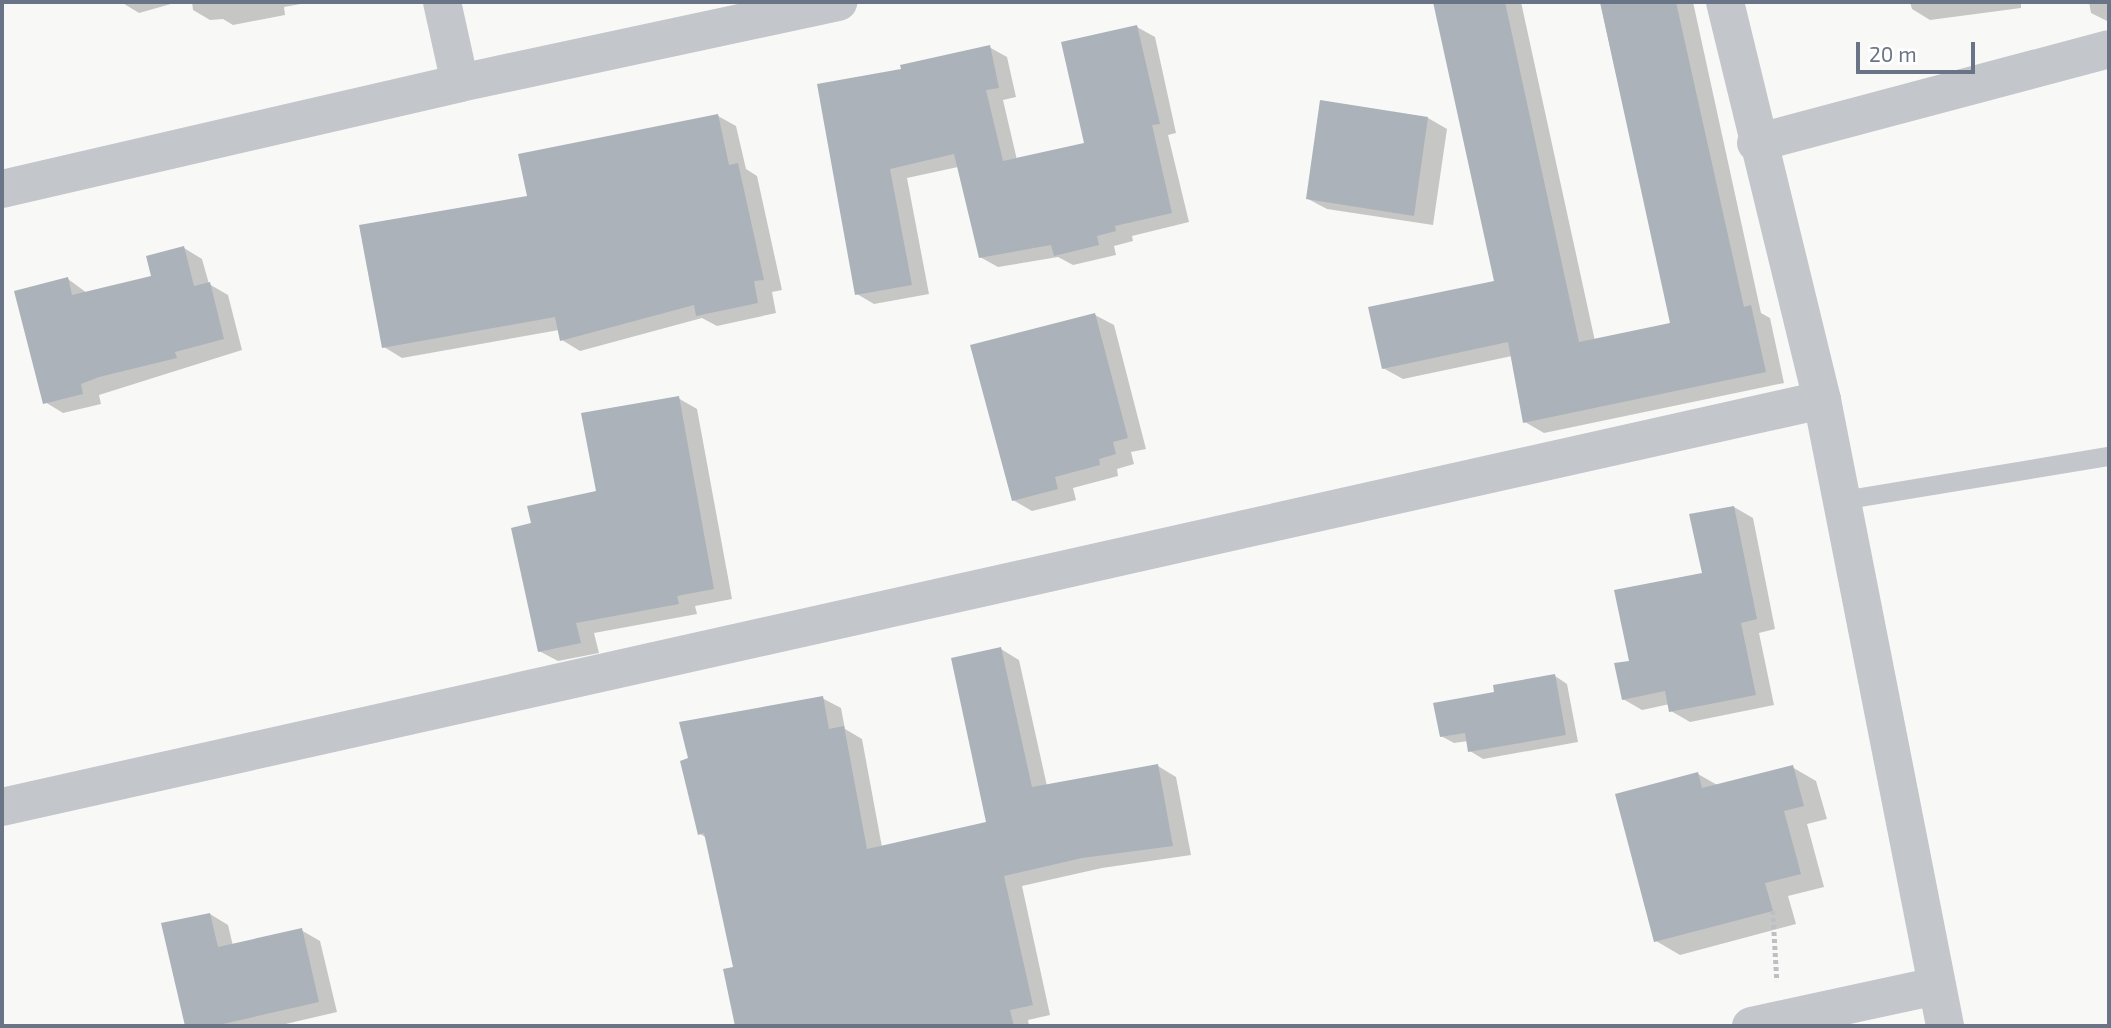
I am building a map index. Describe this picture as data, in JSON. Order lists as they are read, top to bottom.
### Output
{
  "scale_bar": "20 m"
}
